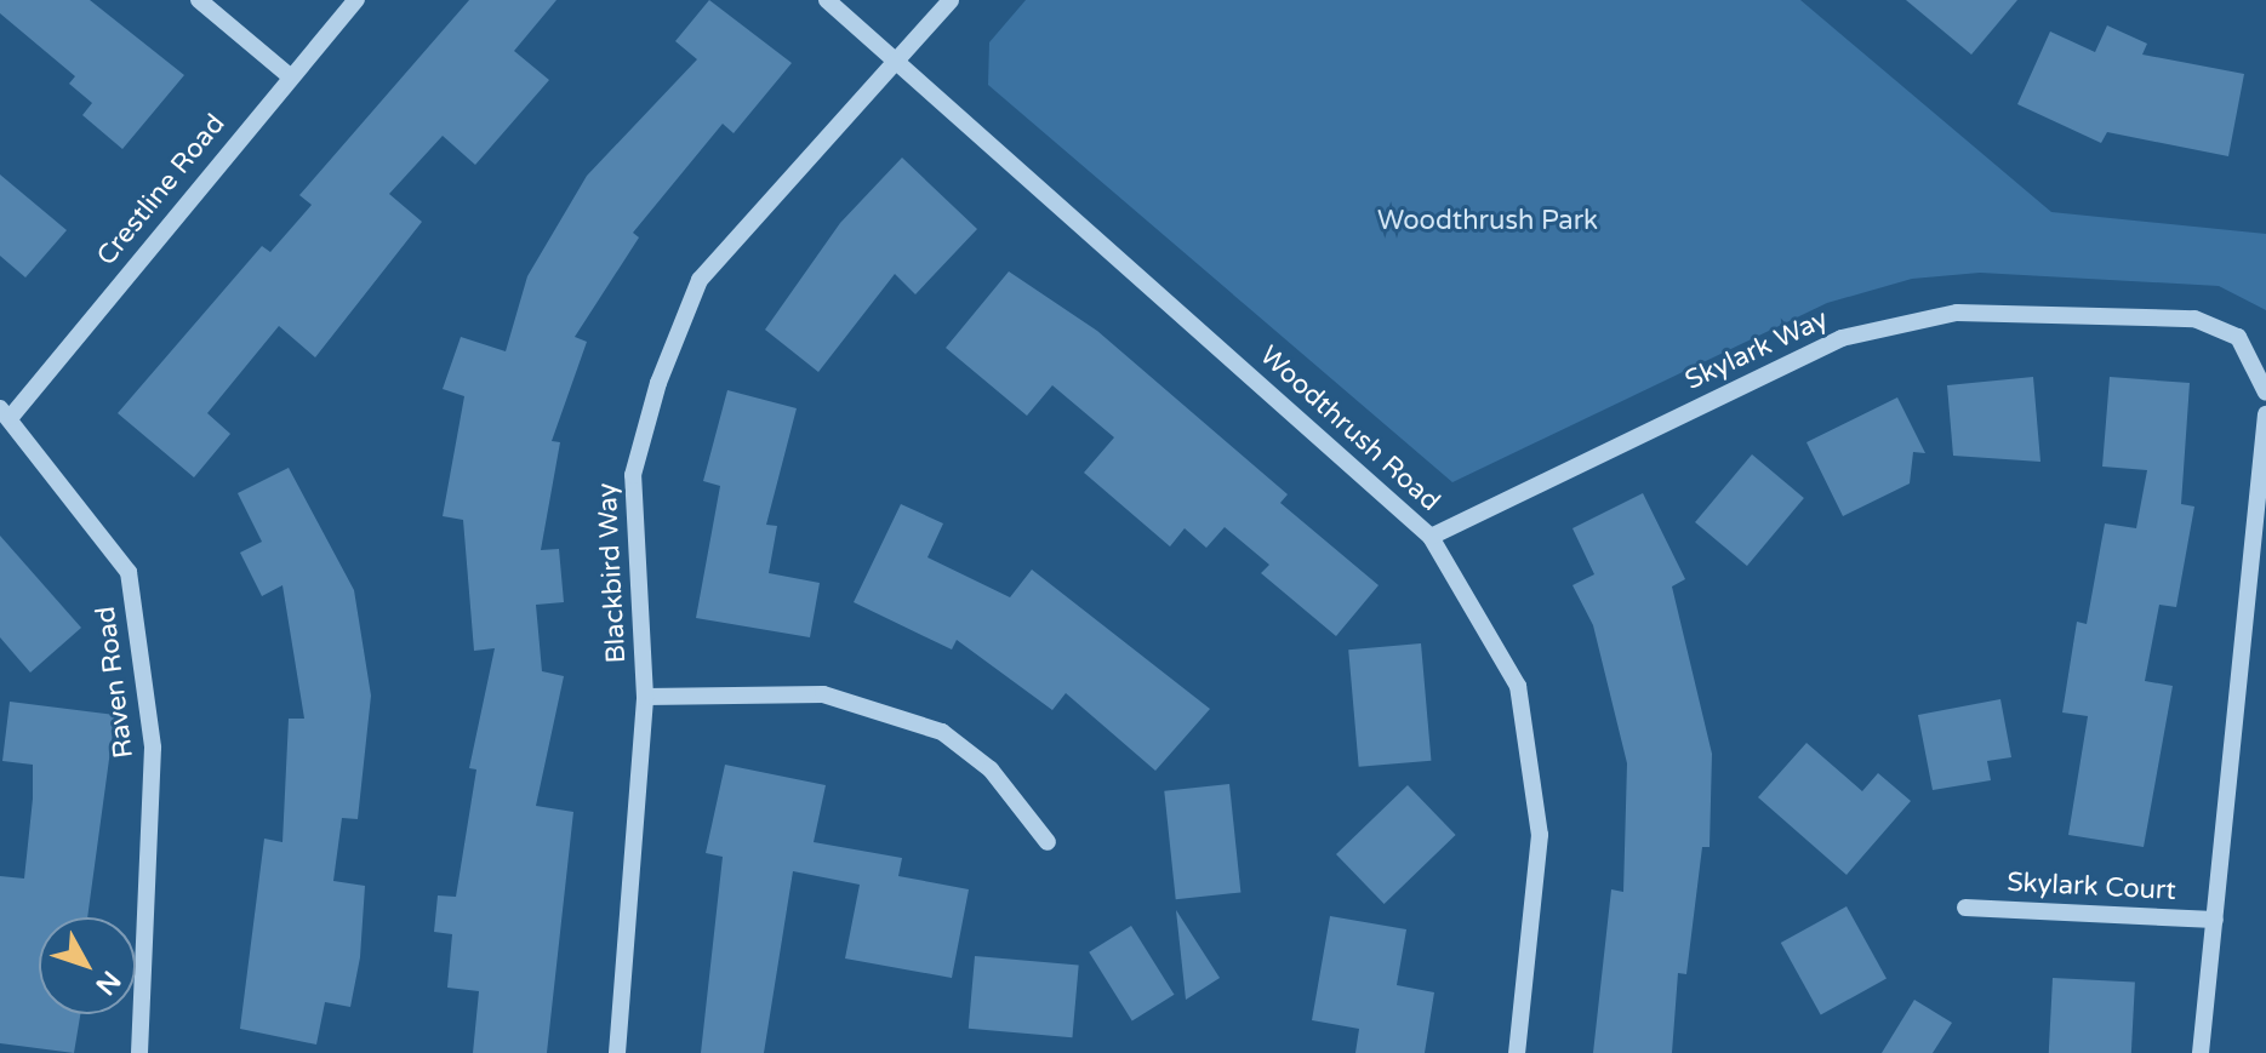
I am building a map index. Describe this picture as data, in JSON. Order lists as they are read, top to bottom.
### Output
{
  "streets": {
    "street": [
      "Crestline Road",
      "Skylark Way",
      "Woodthrush Road",
      "Blackbird Way",
      "Raven Road",
      "Skylark Court"
    ]
  },
  "crossings": [
    ["Crestline Road", "Raven Road"],
    ["Skylark Way", "Woodthrush Road"],
    ["Woodthrush Road", "Blackbird Way"]
  ],
  "parks": ["Woodthrush Park"],
  "north": "bottom right"
}
